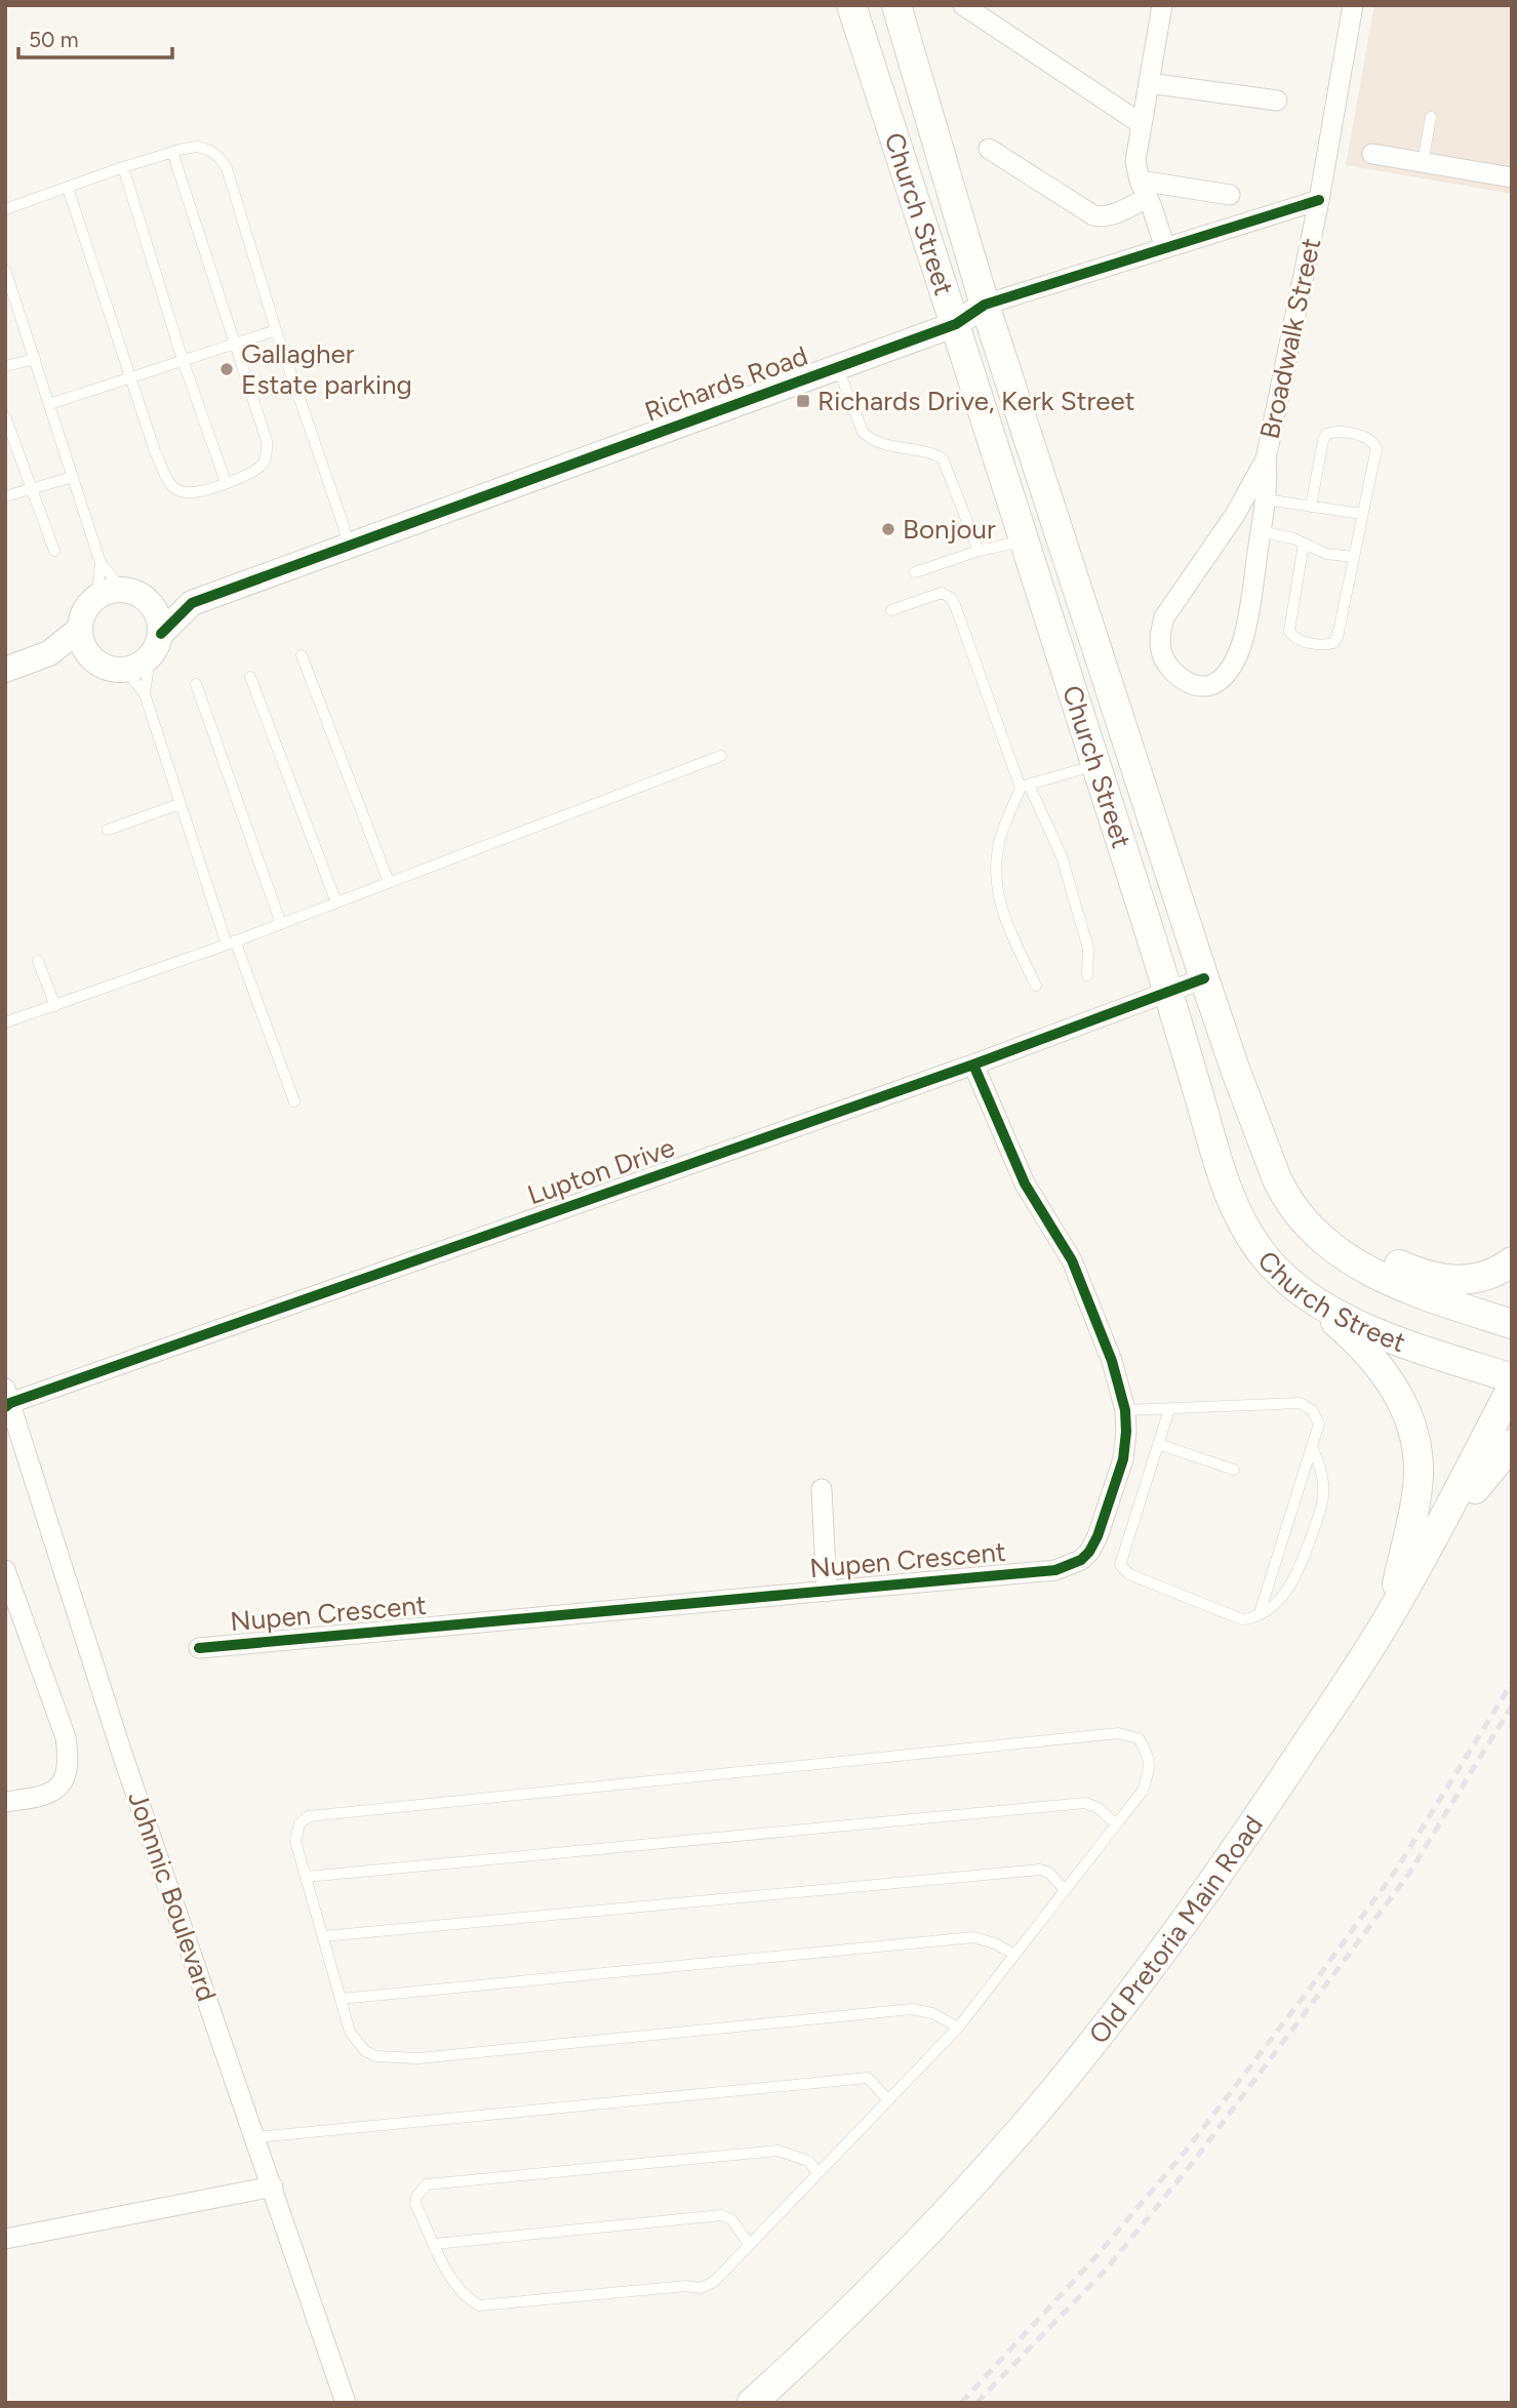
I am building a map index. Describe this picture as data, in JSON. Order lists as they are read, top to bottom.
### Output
{
  "streets": {
    "main road": ["Church Street", "Old Pretoria Main Road"],
    "street": [
      "Broadwalk Street",
      "Richards Road",
      "Lupton Drive",
      "Nupen Crescent",
      "Johnnic Boulevard"
    ]
  },
  "crossings": [
    ["Church Street", "Richards Road"],
    ["Church Street", "Lupton Drive"],
    ["Broadwalk Street", "Richards Road"],
    ["Lupton Drive", "Nupen Crescent"],
    ["Lupton Drive", "Johnnic Boulevard"]
  ],
  "places": {
    "other": ["Gallagher Estate parking", "Bonjour"],
    "transit": ["Richards Drive, Kerk Street"]
  },
  "scale_bar": "50 m"
}
